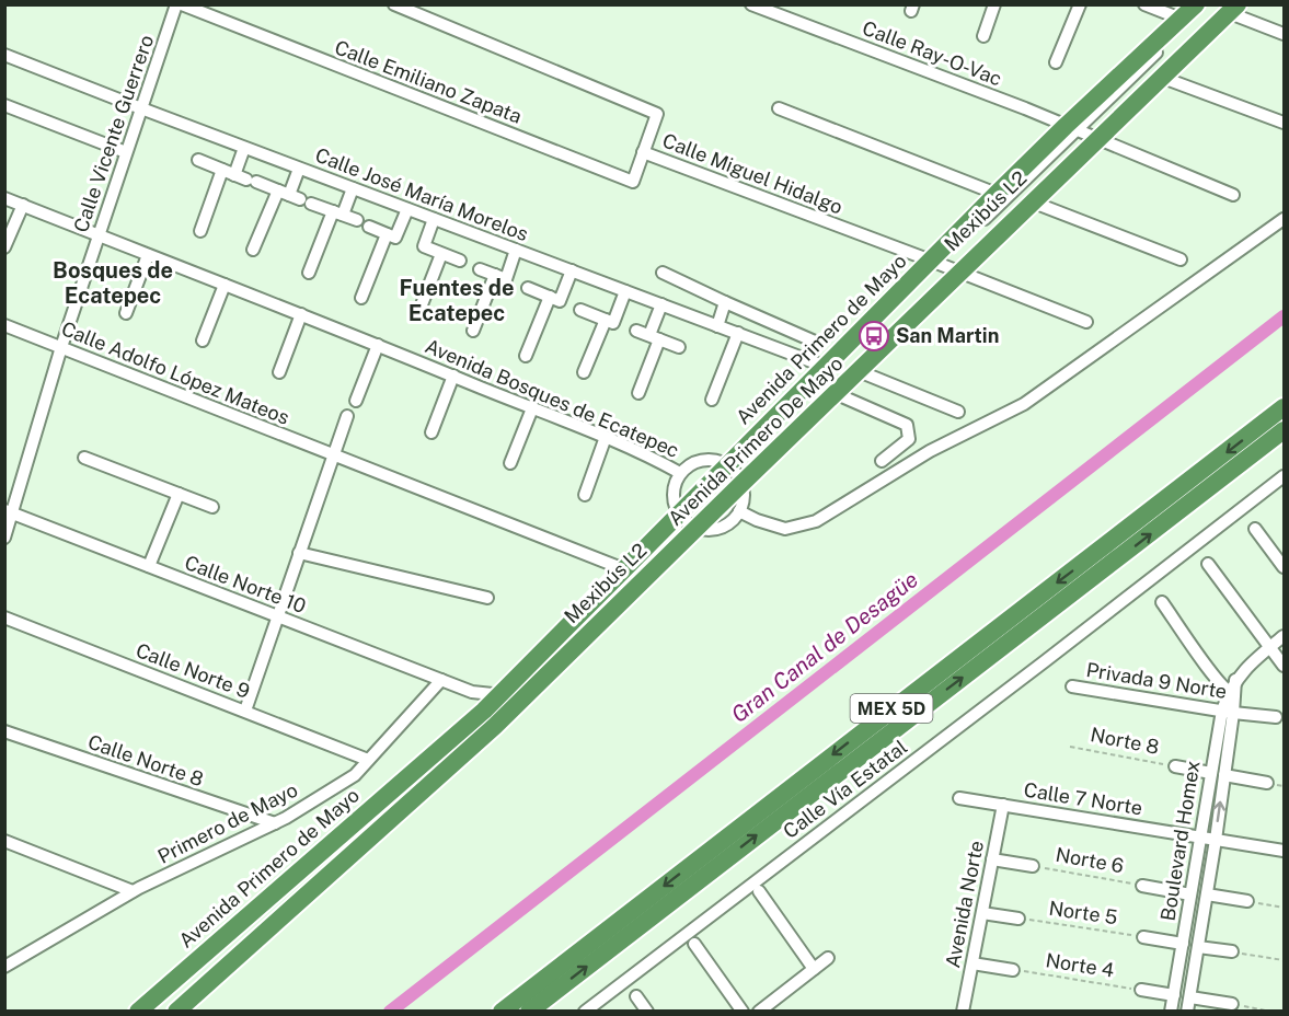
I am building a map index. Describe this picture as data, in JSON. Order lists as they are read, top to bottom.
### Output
{
  "streets": {
    "highway": ["Avenida Primero de Mayo", "Avenida Primero De Mayo", "MEX 5D"],
    "street": [
      "Calle Ray-O-Vac",
      "Calle Emiliano Zapata",
      "Calle Vicente Guerrero",
      "Calle Miguel Hidalgo",
      "Calle José María Morelos",
      "Mexibús L2",
      "Calle Adolfo López Mateos",
      "Avenida Bosques de Ecatepec",
      "Calle Norte 10",
      "Calle Norte 9",
      "Privada 9 Norte",
      "Calle Norte 8",
      "Calle Vía Estatal",
      "Calle 7 Norte",
      "Primero de Mayo",
      "Boulevard Homex",
      "Avenida Norte"
    ],
    "path": [
      "Norte 8",
      "Norte 6",
      "Norte 5",
      "Norte 4"
    ]
  },
  "crossings": [
    ["Calle Ray-O-Vac", "Mexibús L2"],
    ["Calle Ray-O-Vac", "Avenida Primero de Mayo"],
    ["Calle Ray-O-Vac", "Avenida Primero De Mayo"],
    ["Calle Emiliano Zapata", "Calle Miguel Hidalgo"],
    ["Calle Vicente Guerrero", "Calle José María Morelos"],
    ["Calle Vicente Guerrero", "Calle Adolfo López Mateos"],
    ["Calle Vicente Guerrero", "Avenida Bosques de Ecatepec"],
    ["Calle Vicente Guerrero", "Calle Norte 10"],
    ["Calle Miguel Hidalgo", "Mexibús L2"],
    ["Calle Miguel Hidalgo", "Avenida Primero de Mayo"],
    ["Calle Miguel Hidalgo", "Avenida Primero De Mayo"],
    ["Calle José María Morelos", "Avenida Primero de Mayo"],
    ["Mexibús L2", "Avenida Primero de Mayo"],
    ["Mexibús L2", "Avenida Bosques de Ecatepec"],
    ["Mexibús L2", "Avenida Primero De Mayo"],
    ["Avenida Primero de Mayo", "Calle Adolfo López Mateos"],
    ["Avenida Primero de Mayo", "Avenida Bosques de Ecatepec"],
    ["Avenida Primero de Mayo", "Avenida Primero De Mayo"],
    ["Avenida Primero de Mayo", "Calle Norte 10"],
    ["Avenida Bosques de Ecatepec", "Avenida Primero De Mayo"],
    ["Avenida Primero De Mayo", "Calle Norte 10"],
    ["Calle Norte 10", "Primero de Mayo"],
    ["Calle Norte 9", "Primero de Mayo"],
    ["Privada 9 Norte", "Boulevard Homex"],
    ["Calle Norte 8", "Primero de Mayo"],
    ["Calle 7 Norte", "Boulevard Homex"],
    ["Calle 7 Norte", "Avenida Norte"]
  ],
  "districts": ["Bosques de Ecatepec", "Fuentes de Ecatepec"],
  "water": ["Gran Canal de Desagüe"],
  "places": {
    "bus stop": ["San Martin"]
  }
}
